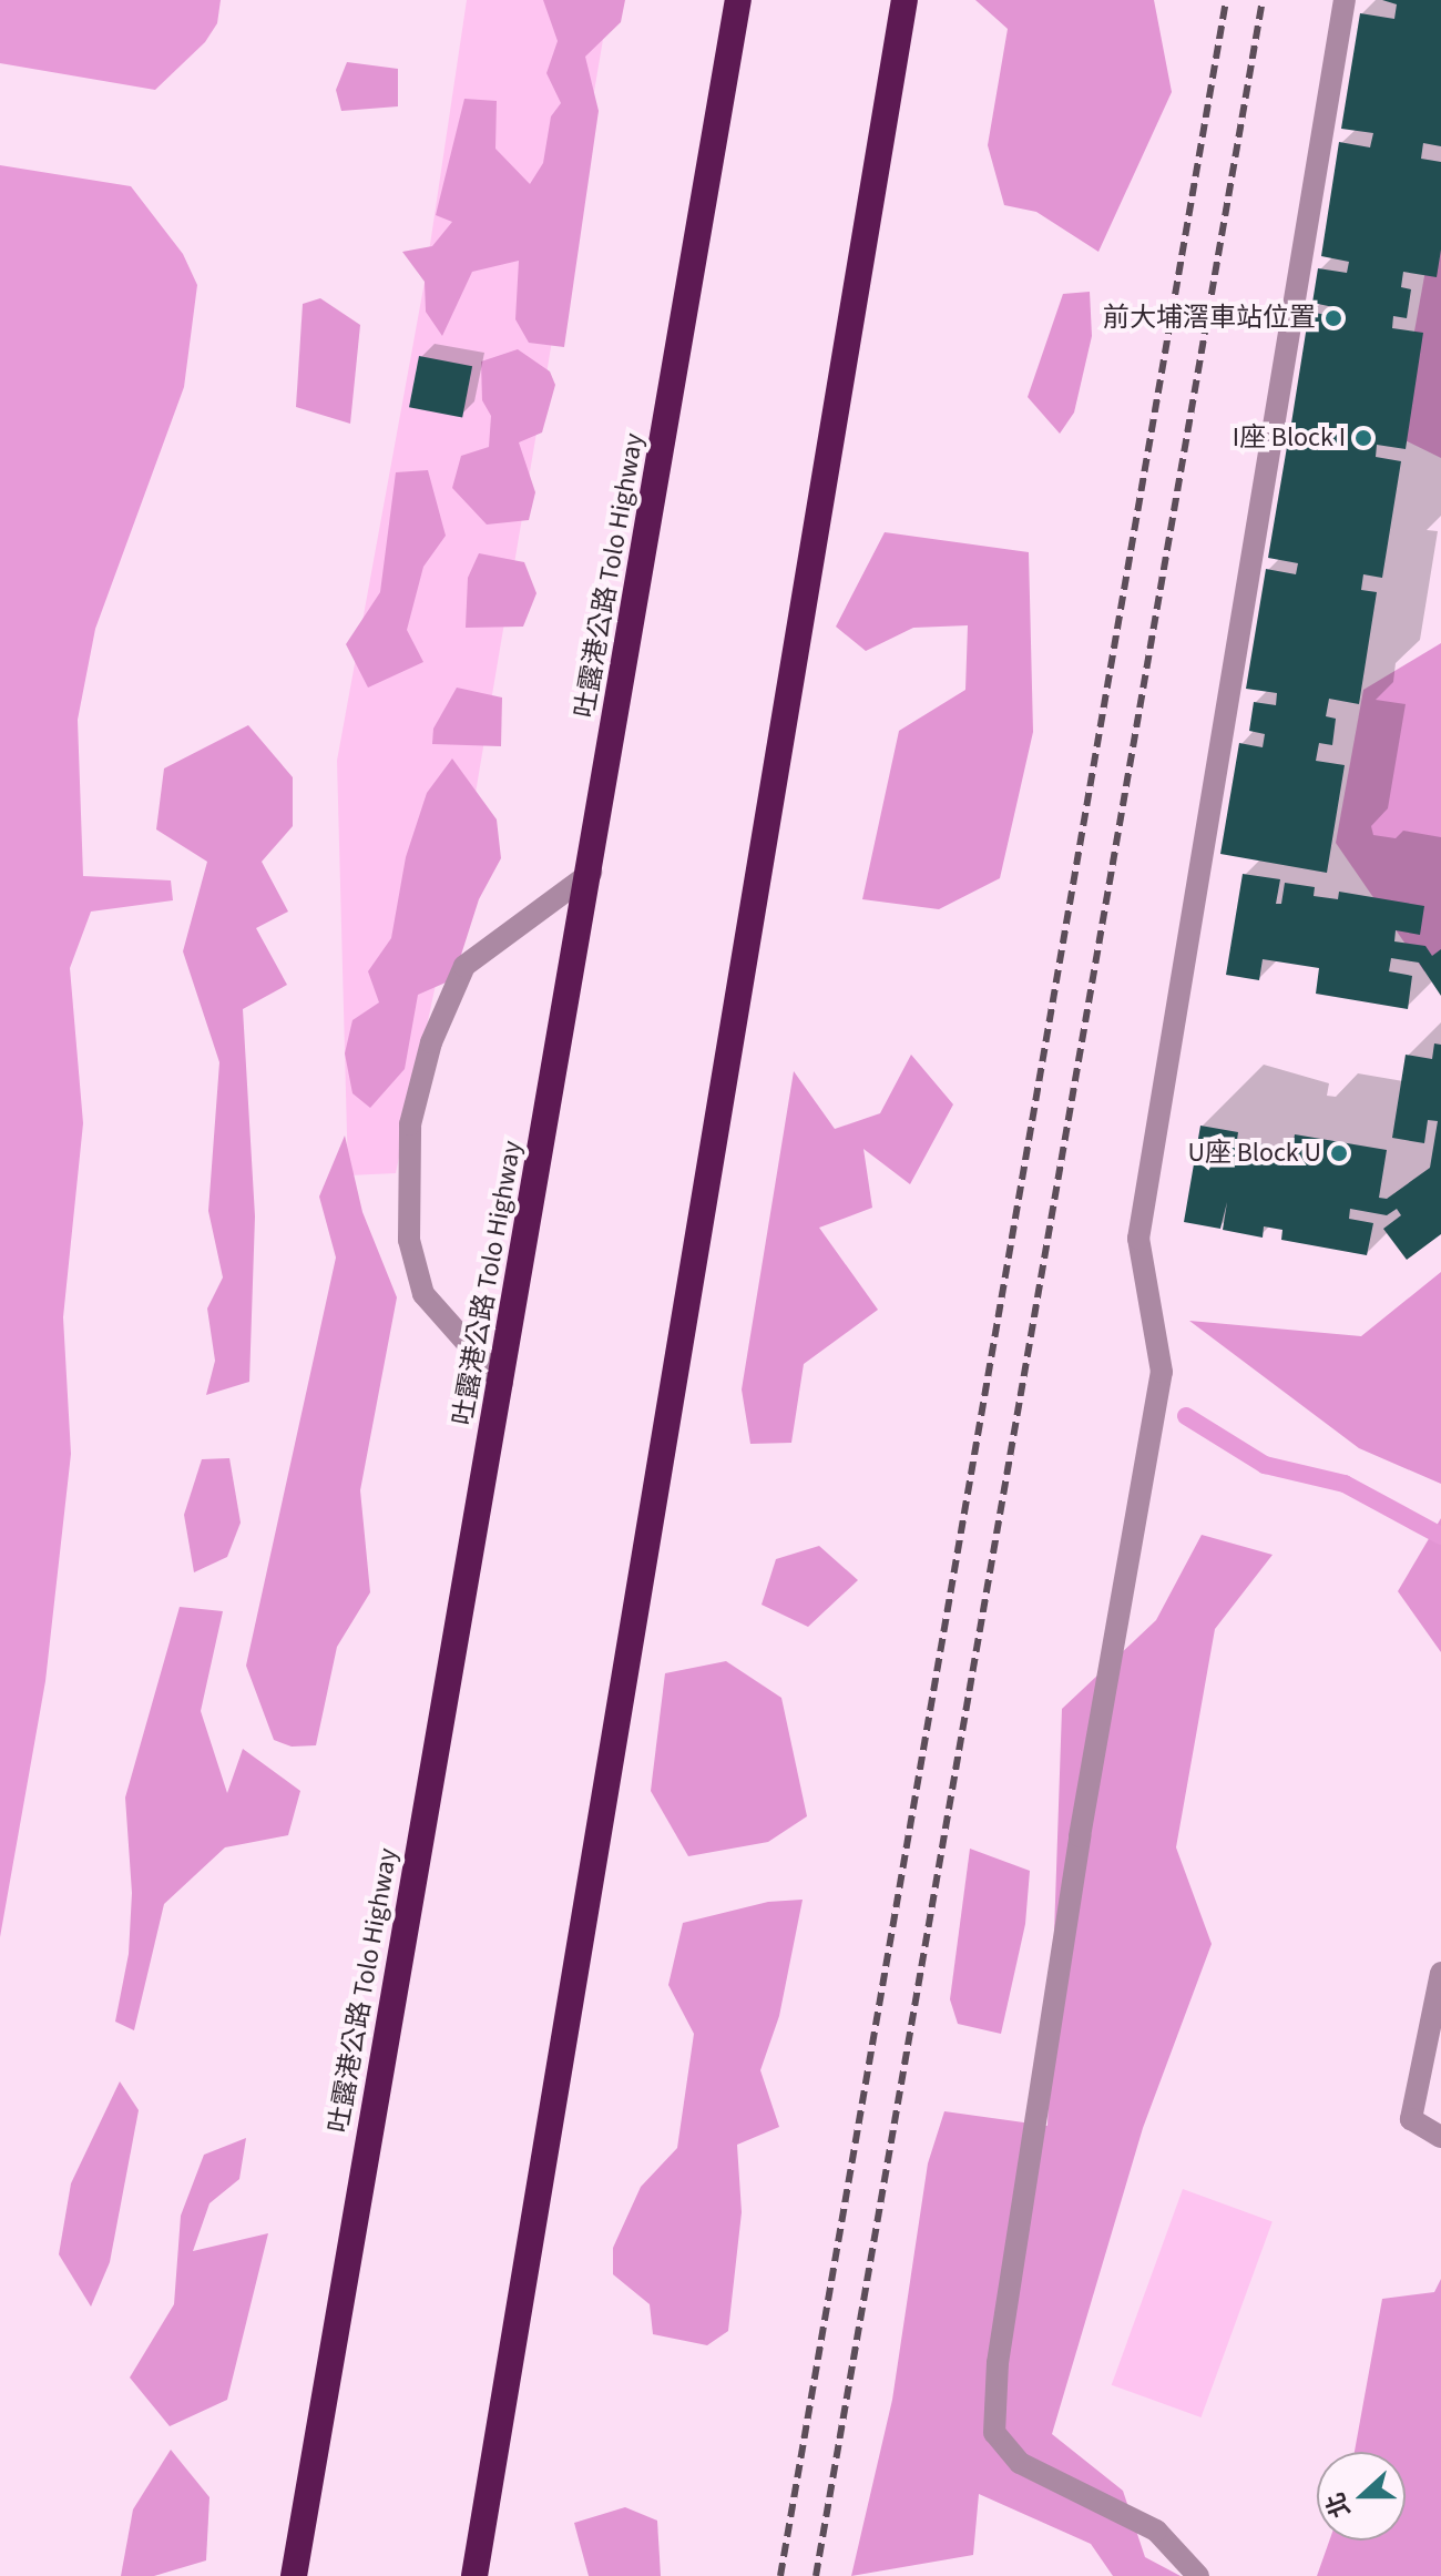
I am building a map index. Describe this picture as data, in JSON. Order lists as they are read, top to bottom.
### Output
{
  "streets": {
    "highway": ["吐露港公路 Tolo Highway"]
  },
  "places": ["前大埔滘車站位置", "I座 Block I", "U座 Block U"],
  "north": "left"
}
